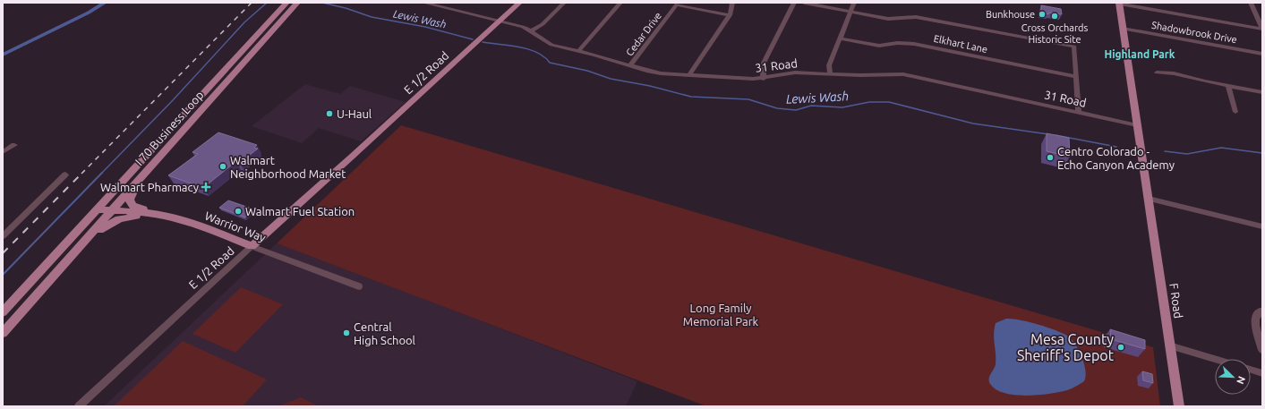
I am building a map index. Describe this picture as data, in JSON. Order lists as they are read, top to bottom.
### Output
{
  "streets": {
    "main road": [
      "E 1/2 Road",
      "I 70 Business Loop",
      "Warrior Way",
      "F Road"
    ],
    "street": [
      "Shadowbrook Drive",
      "Cedar Drive",
      "Elkhart Lane",
      "31 Road"
    ]
  },
  "crossings": [
    ["Shadowbrook Drive", "F Road"],
    ["Cedar Drive", "31 Road"],
    ["31 Road", "E 1/2 Road"],
    ["31 Road", "F Road"],
    ["E 1/2 Road", "Warrior Way"],
    ["I 70 Business Loop", "Warrior Way"]
  ],
  "districts": ["Highland Park"],
  "water": ["Lewis Wash"],
  "parks": ["Long Family Memorial Park"],
  "places": {
    "other": [
      "Bunkhouse",
      "Cross Orchards Historic Site",
      "U-Haul",
      "Centro Colorado - Echo Canyon Academy",
      "Walmart Neighborhood Market",
      "Walmart Fuel Station",
      "Central High School",
      "Mesa County Sheriff's Depot"
    ],
    "health": ["Walmart Pharmacy"]
  },
  "north": "bottom right"
}
